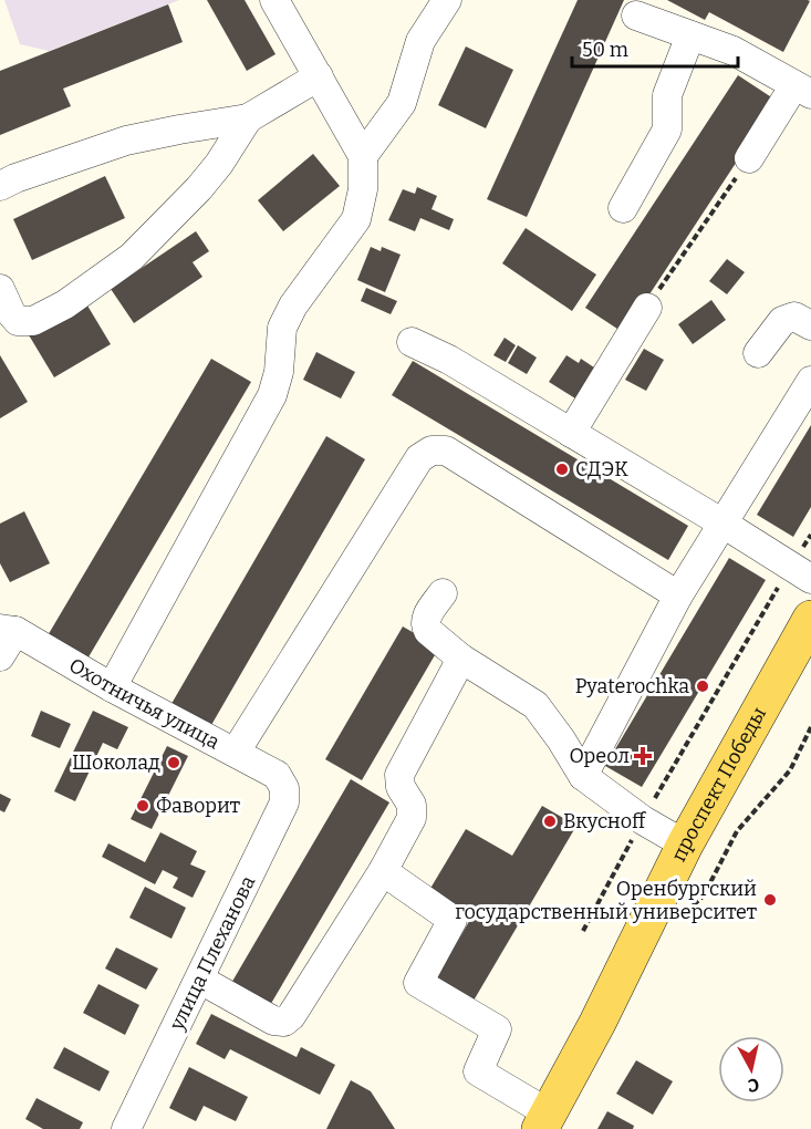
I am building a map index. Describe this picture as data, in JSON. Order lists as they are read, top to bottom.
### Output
{
  "streets": {
    "main road": ["проспект Победы"],
    "street": ["Охотничья улица", "улица Плеханова"]
  },
  "crossings": [
    ["Охотничья улица", "улица Плеханова"]
  ],
  "places": {
    "other": [
      "СДЭК",
      "Pyaterochka",
      "Шоколад",
      "Фаворит",
      "Вкусноff",
      "Оренбургский государственный университет"
    ],
    "health": ["Ореол"]
  },
  "scale_bar": "50 m",
  "north": "bottom"
}
